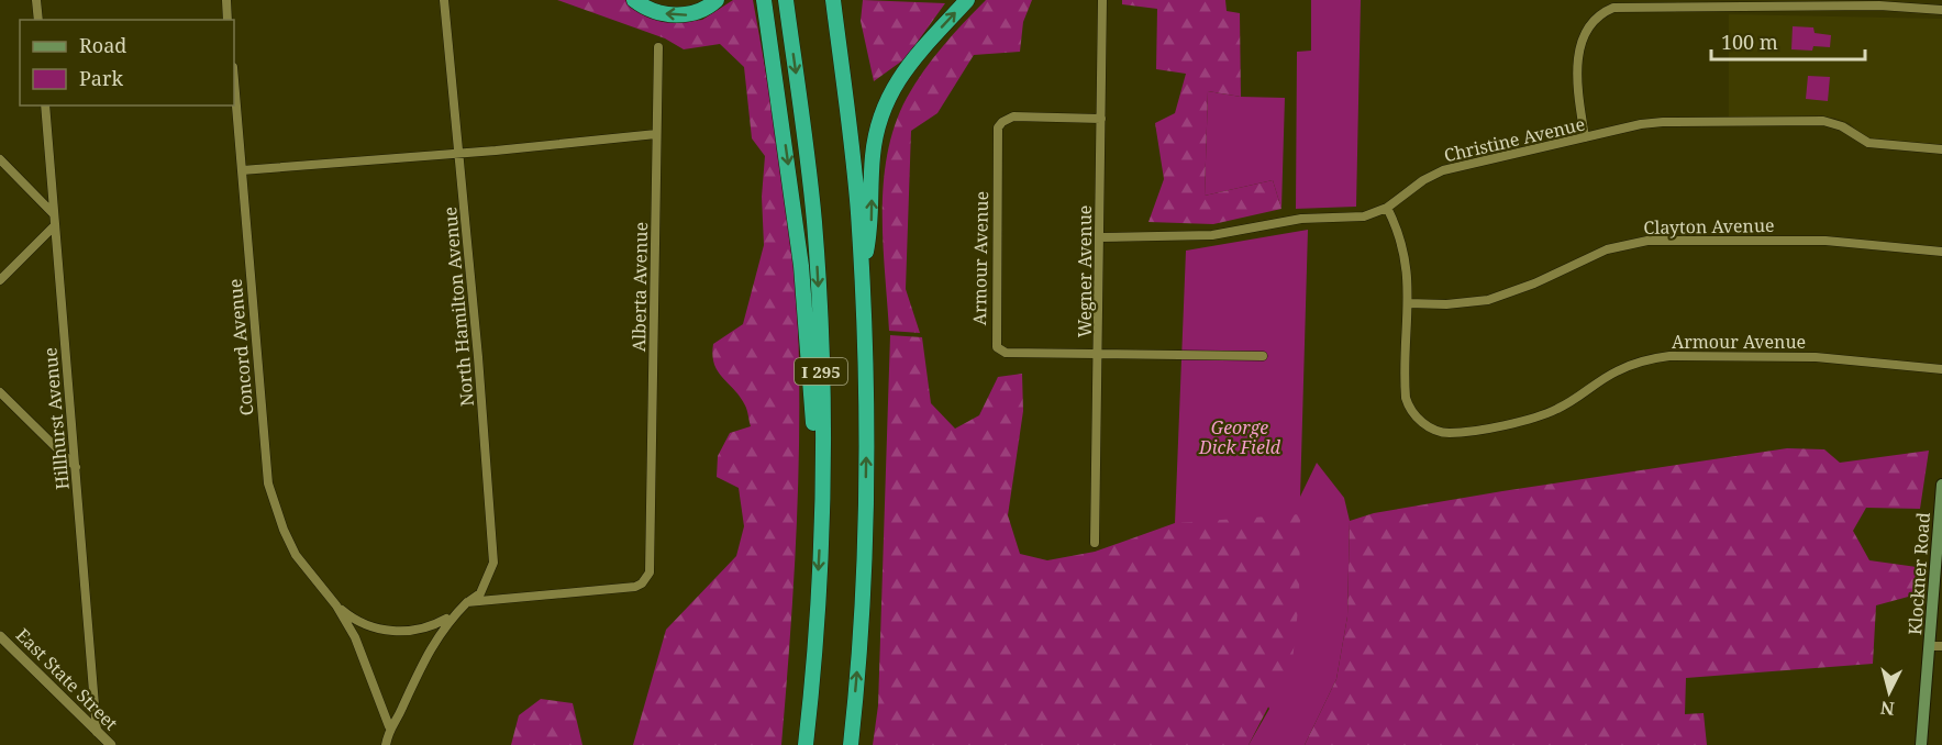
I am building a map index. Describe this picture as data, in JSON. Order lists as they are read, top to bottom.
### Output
{
  "streets": {
    "highway": ["I 295"],
    "main road": ["Klockner Road"],
    "street": [
      "Christine Avenue",
      "Clayton Avenue",
      "Armour Avenue",
      "Wegner Avenue",
      "Alberta Avenue",
      "North Hamilton Avenue",
      "Concord Avenue",
      "Hillhurst Avenue",
      "East State Street"
    ]
  },
  "crossings": [
    ["Christine Avenue", "Armour Avenue"],
    ["Christine Avenue", "Wegner Avenue"],
    ["Clayton Avenue", "Armour Avenue"],
    ["Armour Avenue", "Wegner Avenue"],
    ["Alberta Avenue", "North Hamilton Avenue"],
    ["North Hamilton Avenue", "Concord Avenue"],
    ["Hillhurst Avenue", "East State Street"]
  ],
  "parks": ["George Dick Field"],
  "legend": ["Road", "Park"],
  "scale_bar": "100 m",
  "north": "bottom"
}
